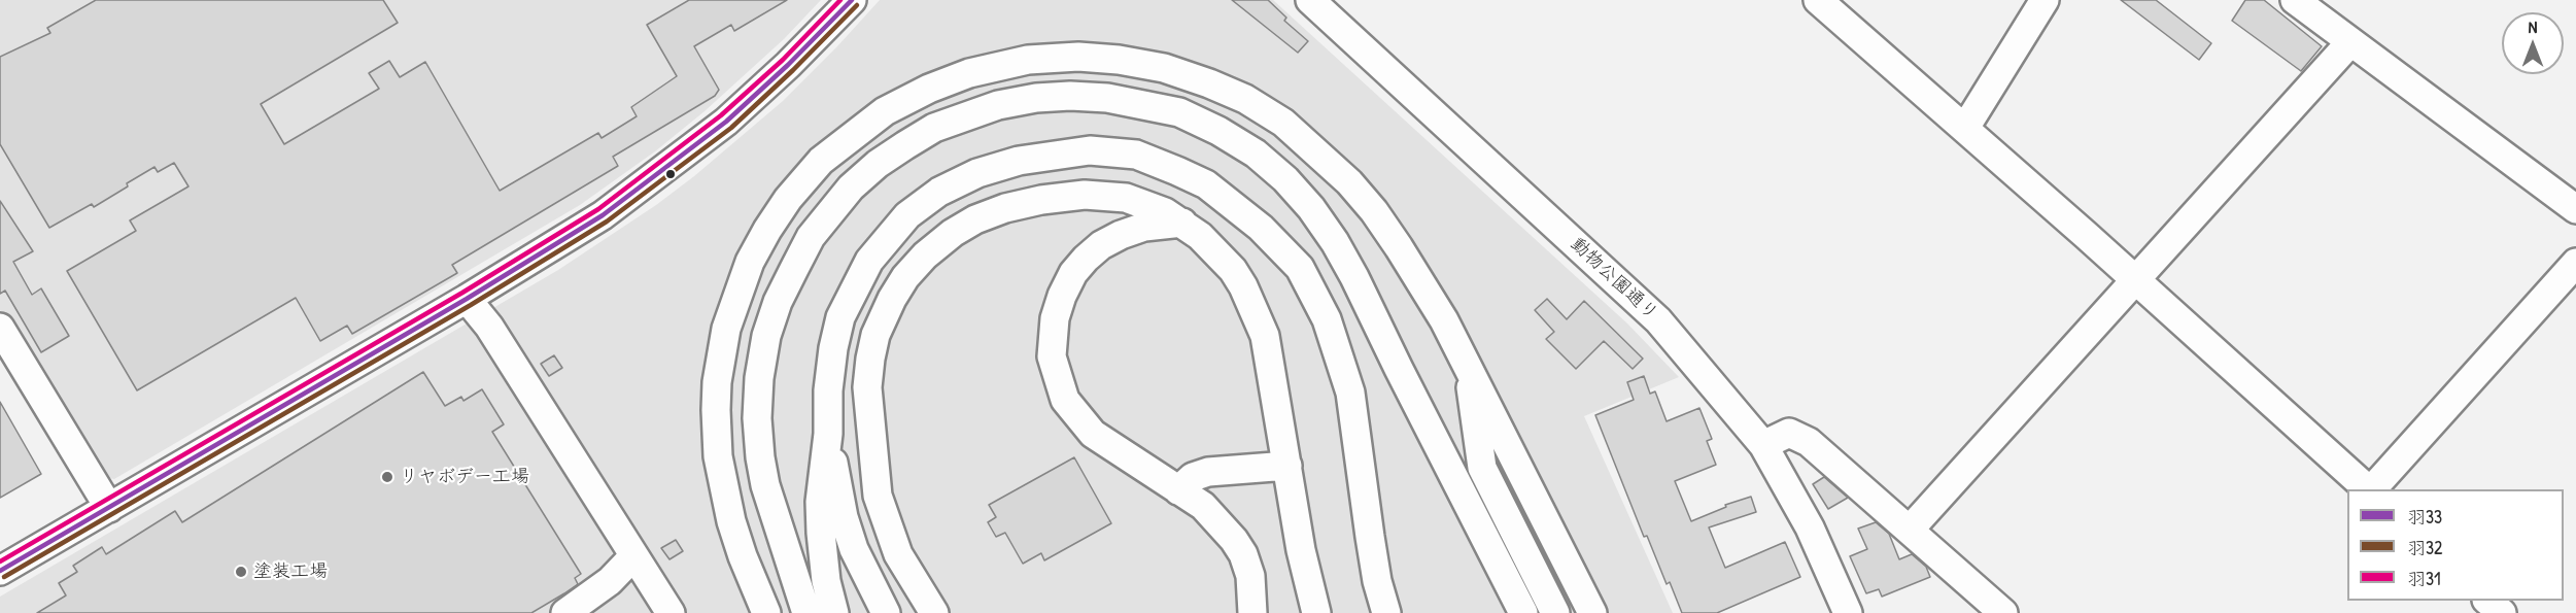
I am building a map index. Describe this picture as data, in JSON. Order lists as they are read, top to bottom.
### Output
{
  "streets": {
    "street": ["動物公園通り"]
  },
  "places": ["リヤボデー工場", "塗装工場"],
  "lines": ["transit line 羽33", "transit line 羽31", "transit line 羽32"],
  "legend": ["羽33", "羽32", "羽31"],
  "north": "top"
}
